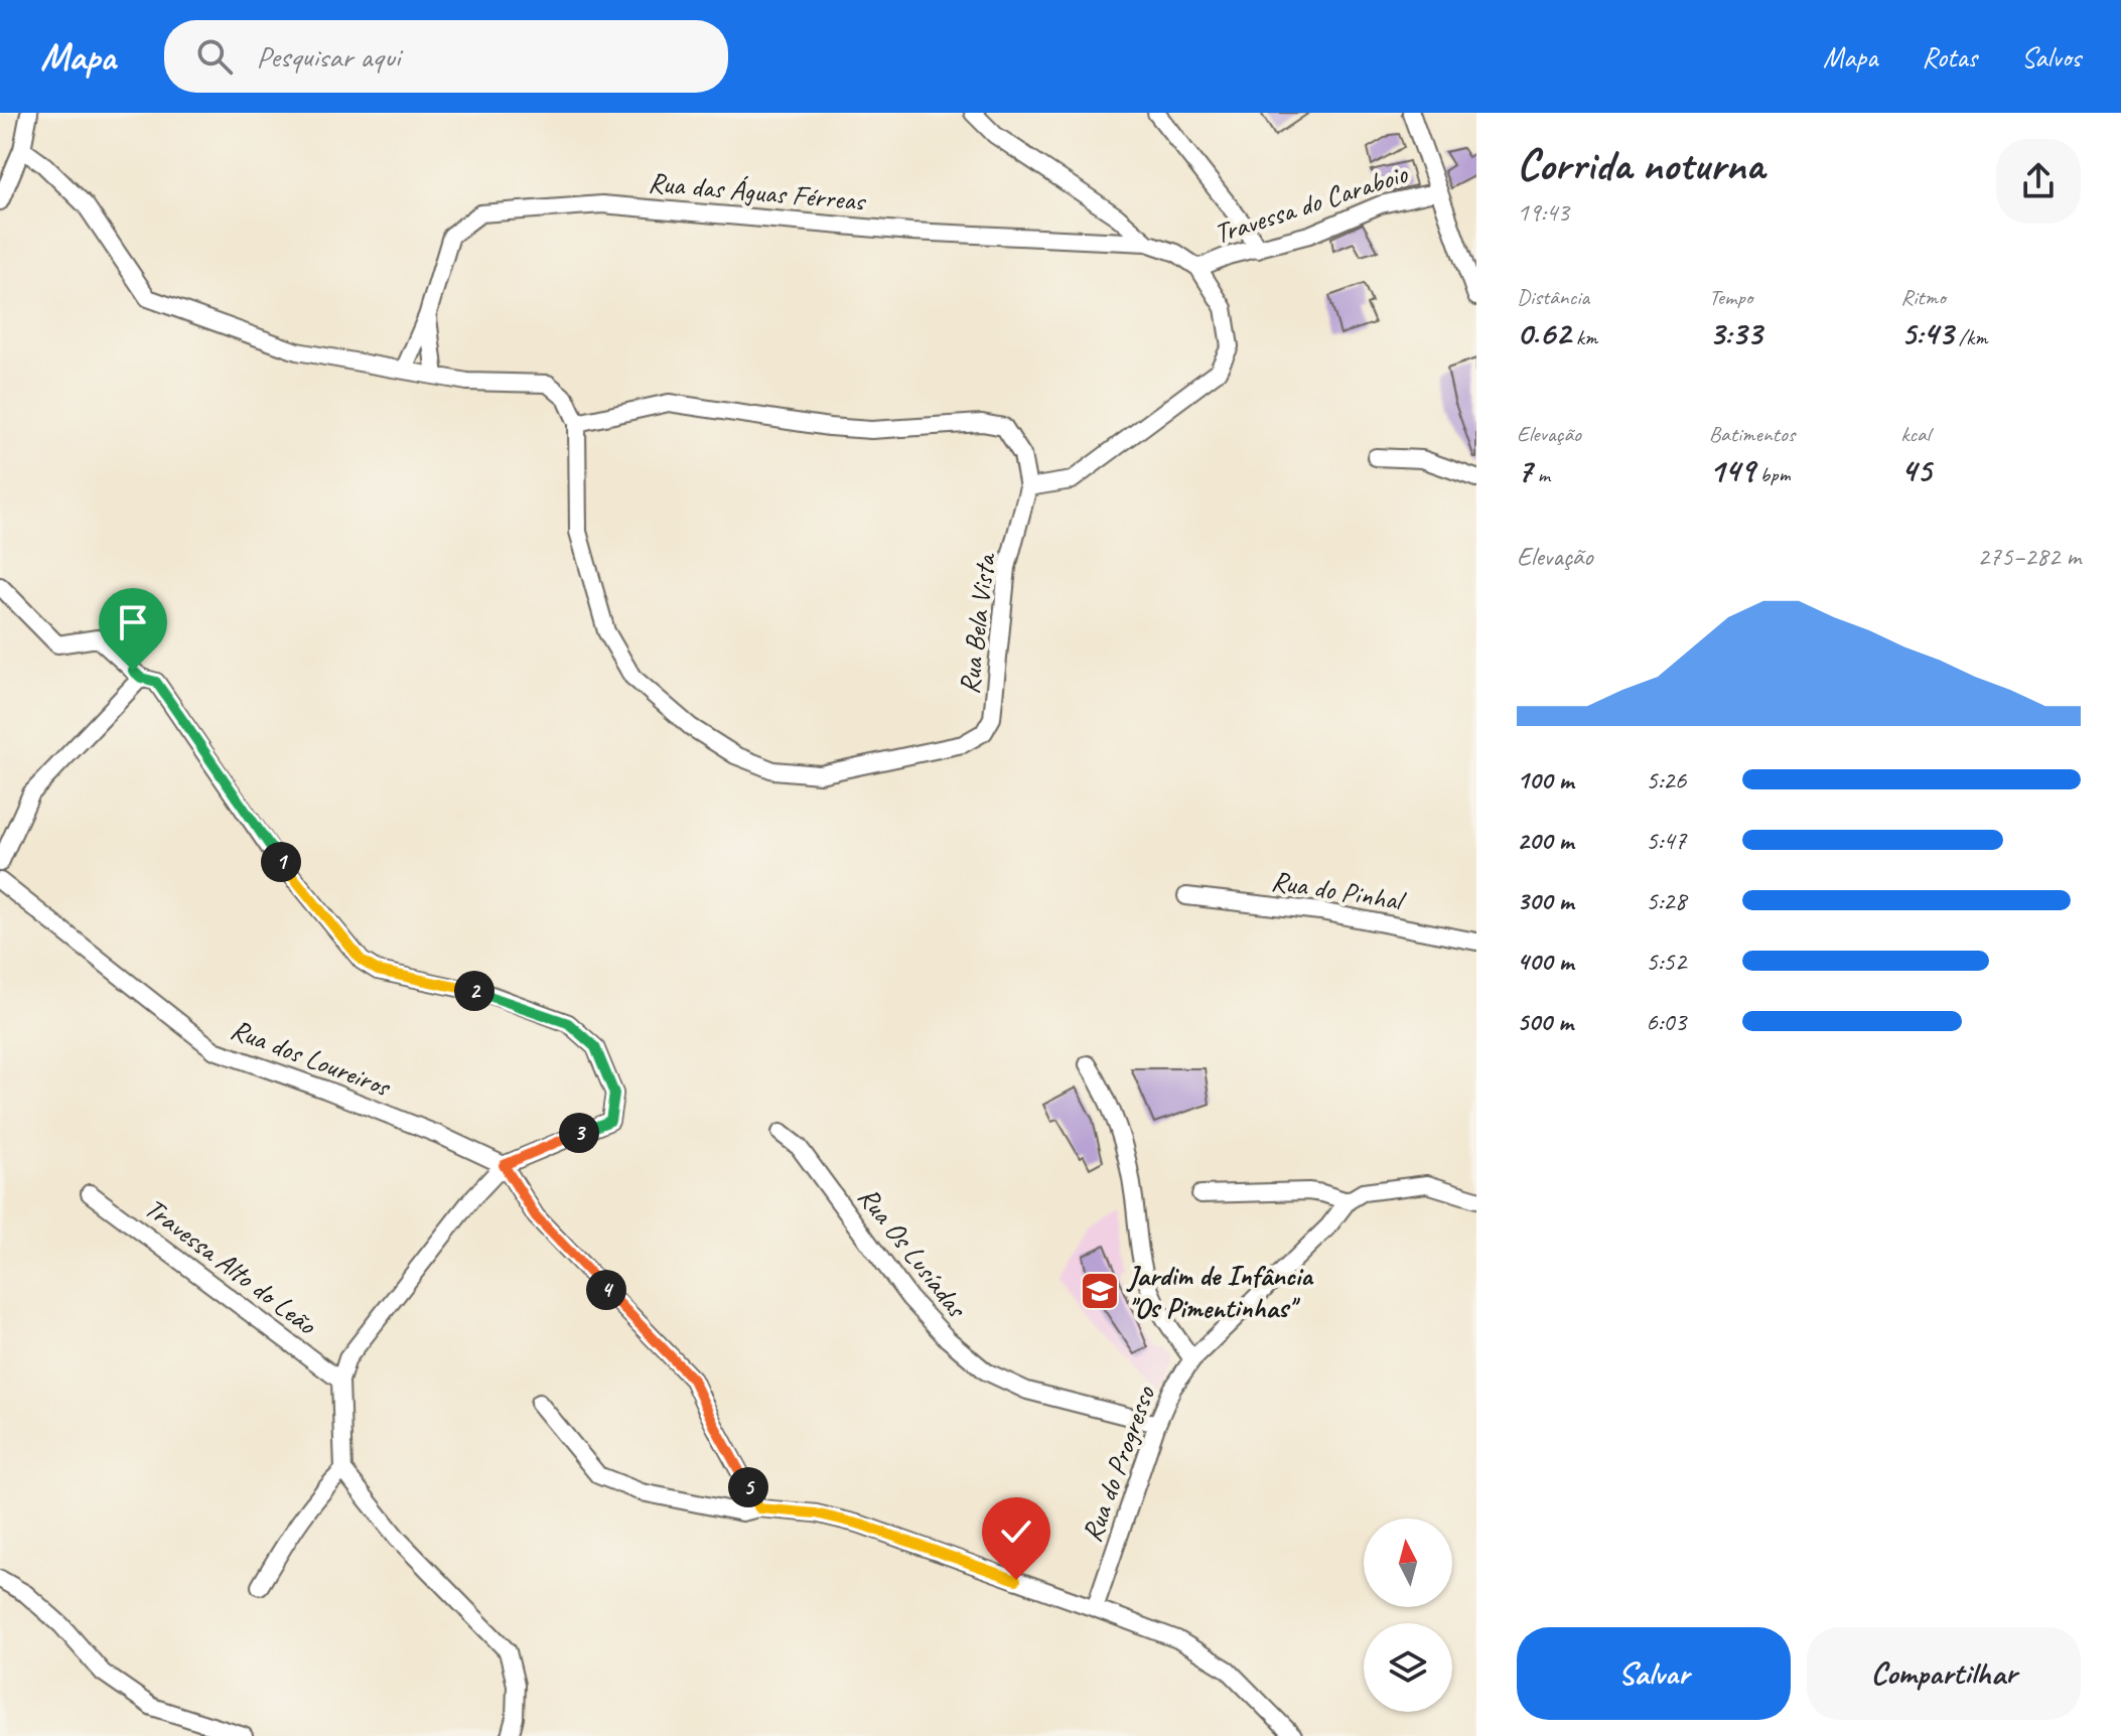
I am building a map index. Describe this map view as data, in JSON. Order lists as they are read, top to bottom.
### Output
{
  "streets": {
    "street": [
      "Rua das Águas Férreas",
      "Travessa do Caraboio",
      "Rua Bela Vista",
      "Rua do Pinhal",
      "Rua dos Loureiros",
      "Rua Os Lusíadas",
      "Travessa Alto do Leão",
      "Rua do Progresso"
    ]
  },
  "crossings": [
    ["Rua Os Lusíadas", "Rua do Progresso"]
  ],
  "places": {
    "school or university": ["Jardim de Infância \"Os Pimentinhas\""]
  },
  "north": "top",
  "page": {
    "header": "Mapa",
    "search": "Pesquisar aqui",
    "nav": ["Mapa", "Rotas", "Salvos"],
    "heading": ["Corrida noturna", "19:43"],
    "stats": [
      ["Distância", "0.62 km"],
      ["Tempo", "3:33"],
      ["Ritmo", "5:43 /km"],
      ["Elevação", "7 m"],
      ["Batimentos", "149 bpm"],
      ["kcal", "45"]
    ],
    "chart": ["Elevação", "275–282 m"],
    "list": [
      {
        "name": "100 m",
        "note": "5:26"
      },
      {
        "name": "200 m",
        "note": "5:47"
      },
      {
        "name": "300 m",
        "note": "5:28"
      },
      {
        "name": "400 m",
        "note": "5:52"
      },
      {
        "name": "500 m",
        "note": "6:03"
      }
    ],
    "pins": [
      "1",
      "2",
      "3",
      "4",
      "5"
    ],
    "buttons": ["Salvar", "Compartilhar"]
  }
}
